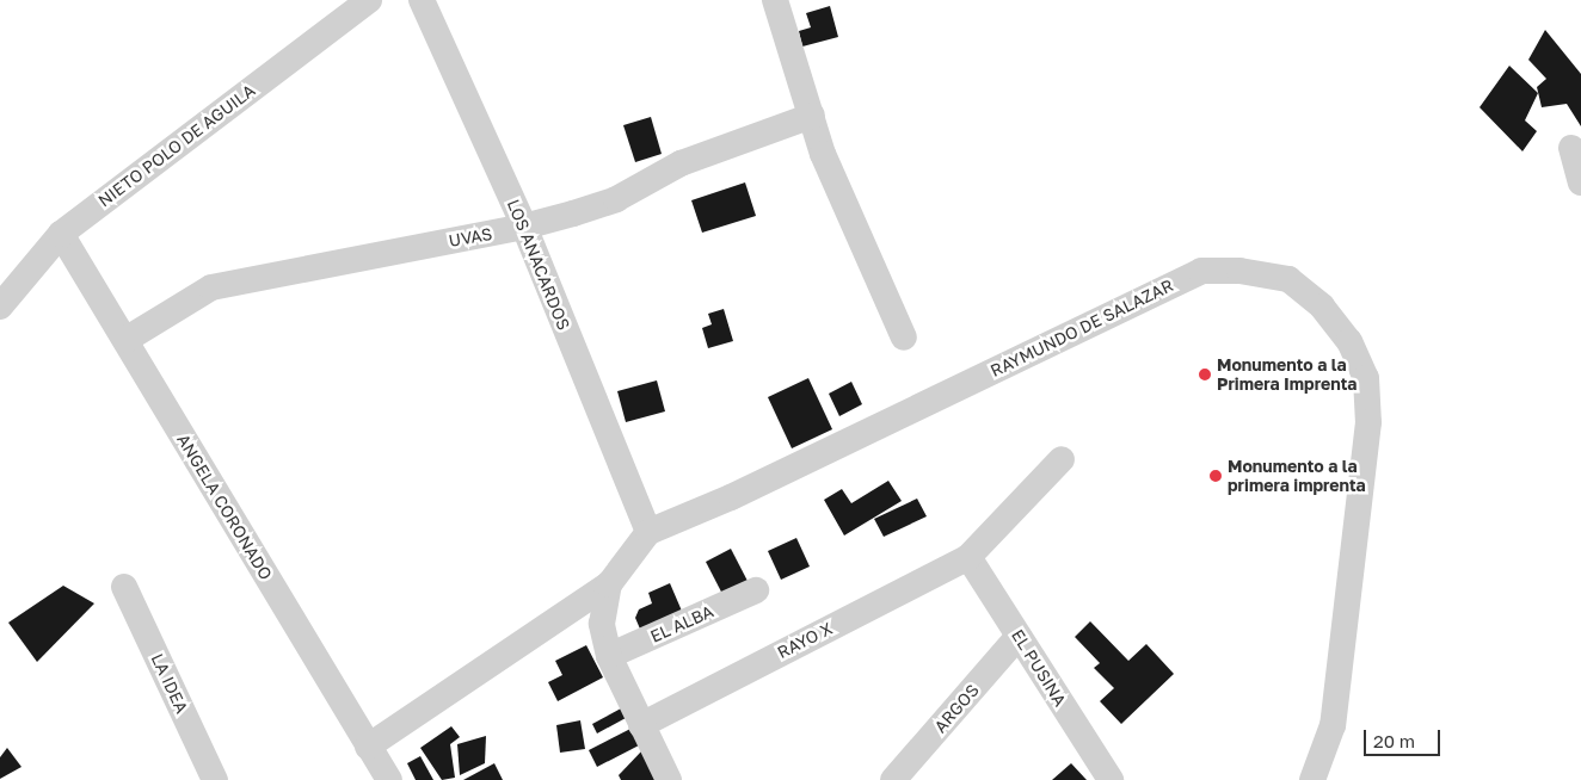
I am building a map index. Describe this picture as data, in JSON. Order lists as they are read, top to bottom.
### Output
{
  "streets": {
    "street": [
      "NIETO POLO DE AGUILA",
      "UVAS",
      "LOS ANACARDOS",
      "RAYMUNDO DE SALAZAR",
      "ANGELA CORONADO",
      "EL ALBA",
      "RAYO X",
      "EL PUSINA",
      "LA IDEA",
      "ARGOS"
    ]
  },
  "crossings": [
    ["NIETO POLO DE AGUILA", "ANGELA CORONADO"],
    ["UVAS", "LOS ANACARDOS"],
    ["UVAS", "ANGELA CORONADO"],
    ["LOS ANACARDOS", "RAYMUNDO DE SALAZAR"],
    ["RAYMUNDO DE SALAZAR", "EL ALBA"],
    ["RAYMUNDO DE SALAZAR", "RAYO X"],
    ["RAYO X", "EL PUSINA"],
    ["EL PUSINA", "ARGOS"]
  ],
  "places": ["Monumento a la Primera Imprenta", "Monumento a la primera imprenta"],
  "scale_bar": "20 m"
}
